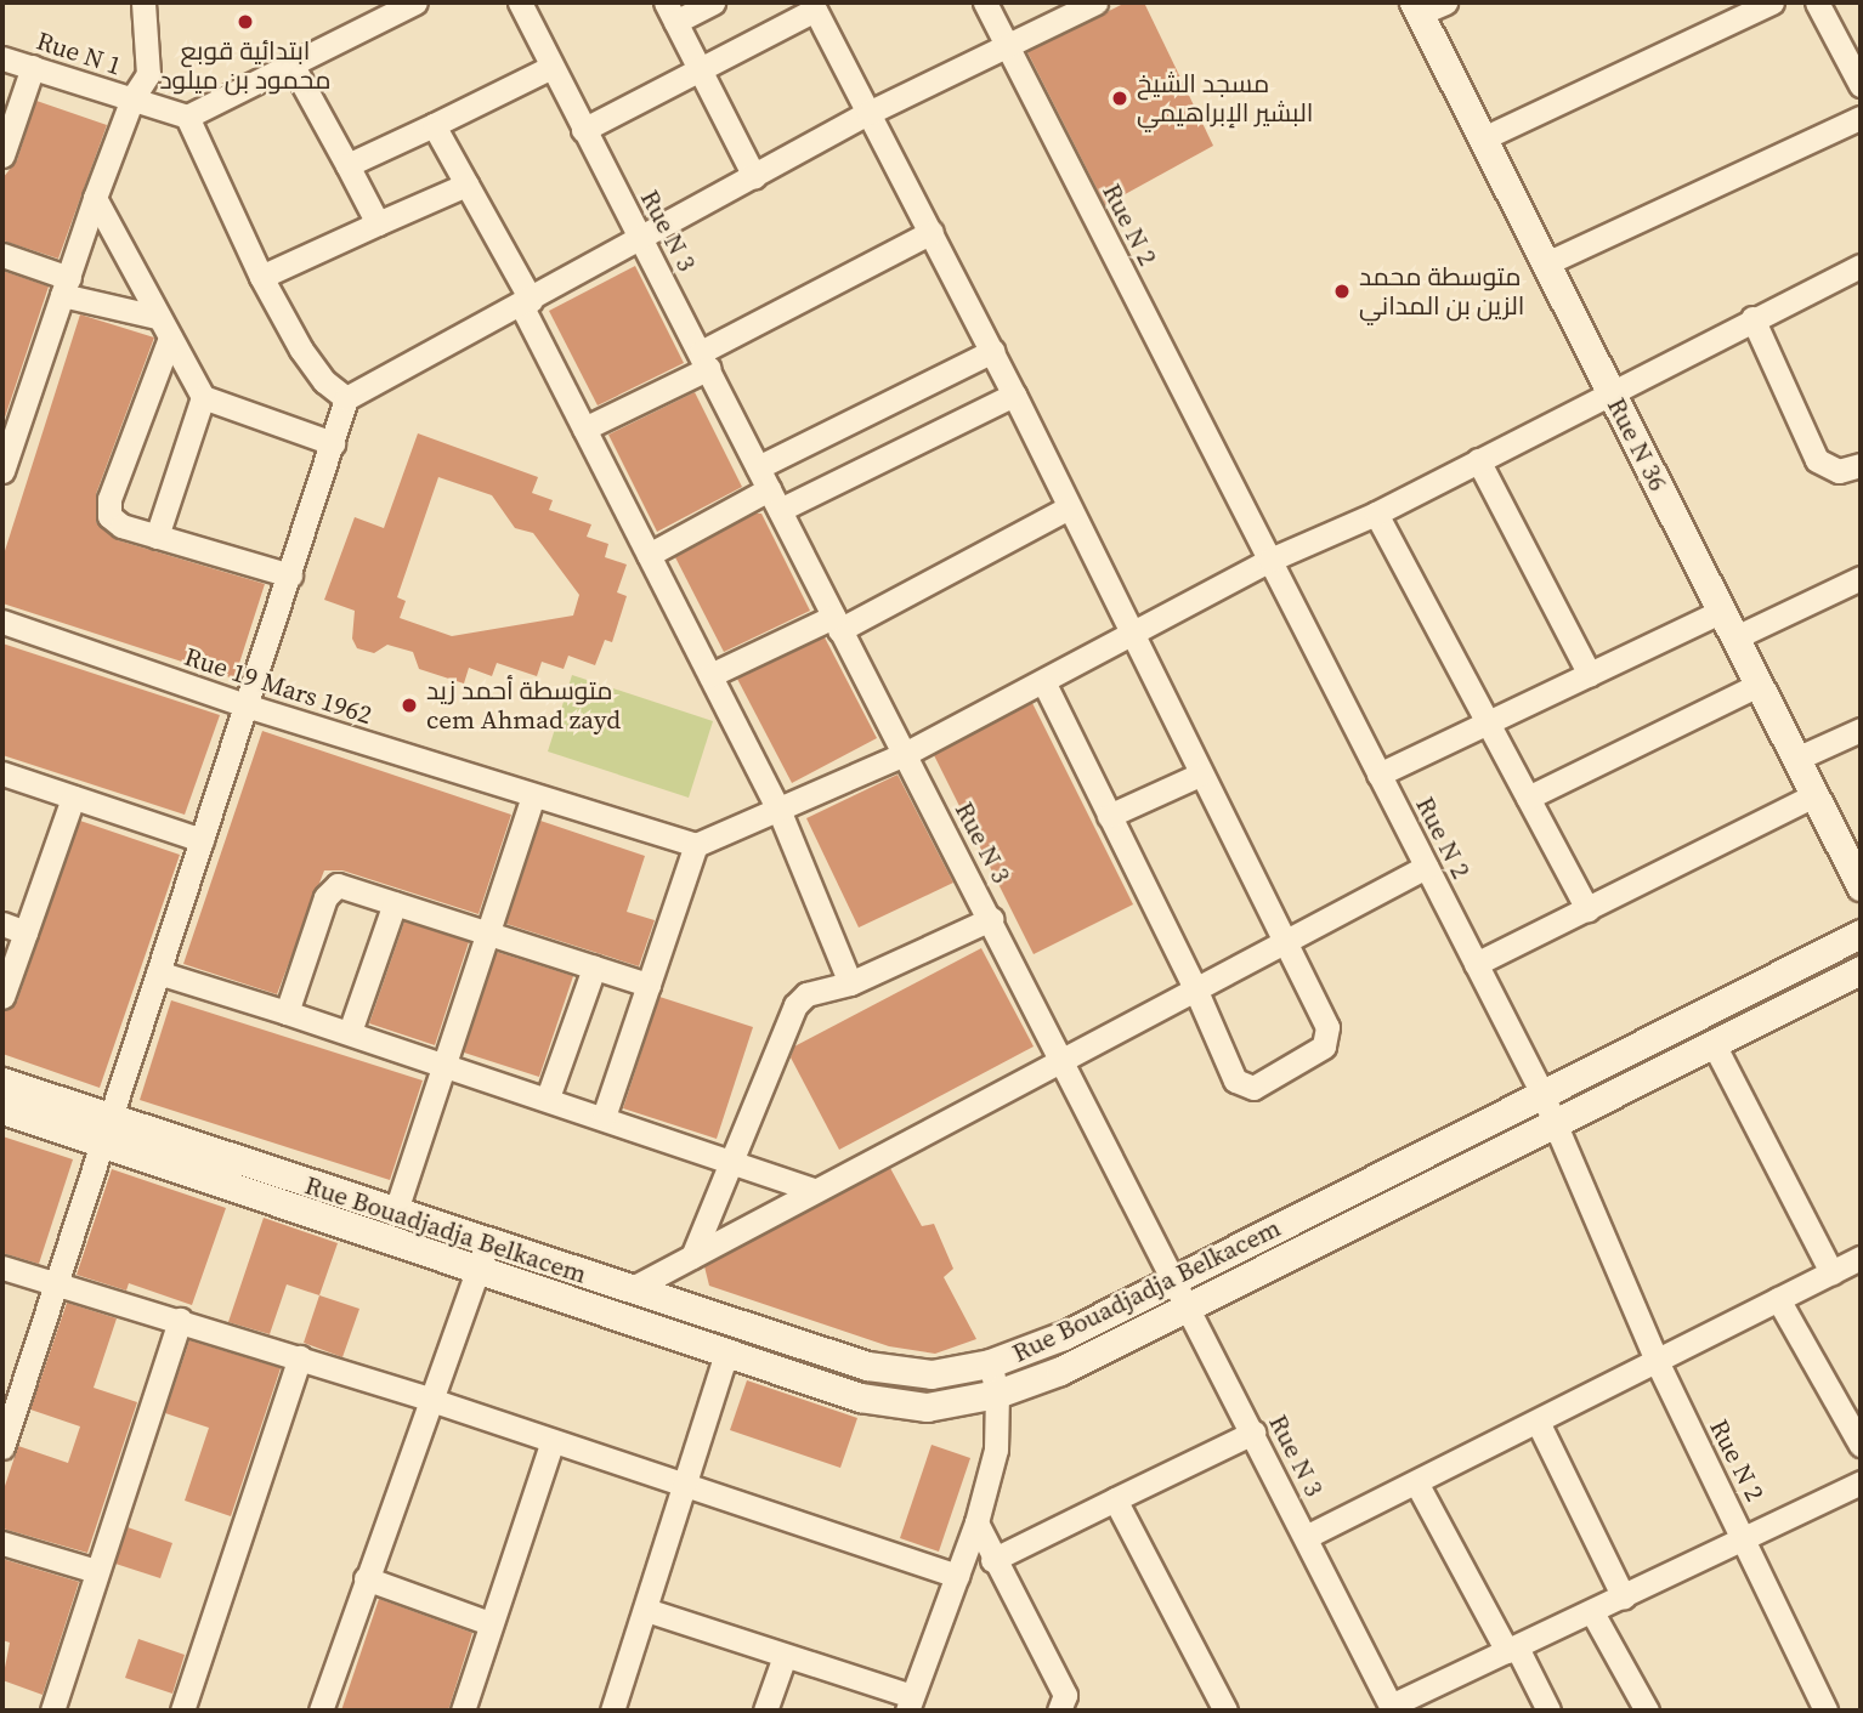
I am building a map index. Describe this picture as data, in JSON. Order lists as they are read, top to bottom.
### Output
{
  "streets": {
    "street": [
      "Rue N 1",
      "Rue N 2",
      "Rue N 3",
      "Rue N 36",
      "Rue 19 Mars 1962",
      "Rue Bouadjadja Belkacem"
    ]
  },
  "crossings": [
    ["Rue N 2", "Rue Bouadjadja Belkacem"],
    ["Rue N 3", "Rue Bouadjadja Belkacem"]
  ],
  "places": [
    "ابتدائية قوبع محمود بن ميلود",
    "مسجد الشيخ البشير الإبراهيمي",
    "متوسطة محمد الزين بن المداني",
    "متوسطة أحمد زيد cem Ahmad zayd"
  ]
}
